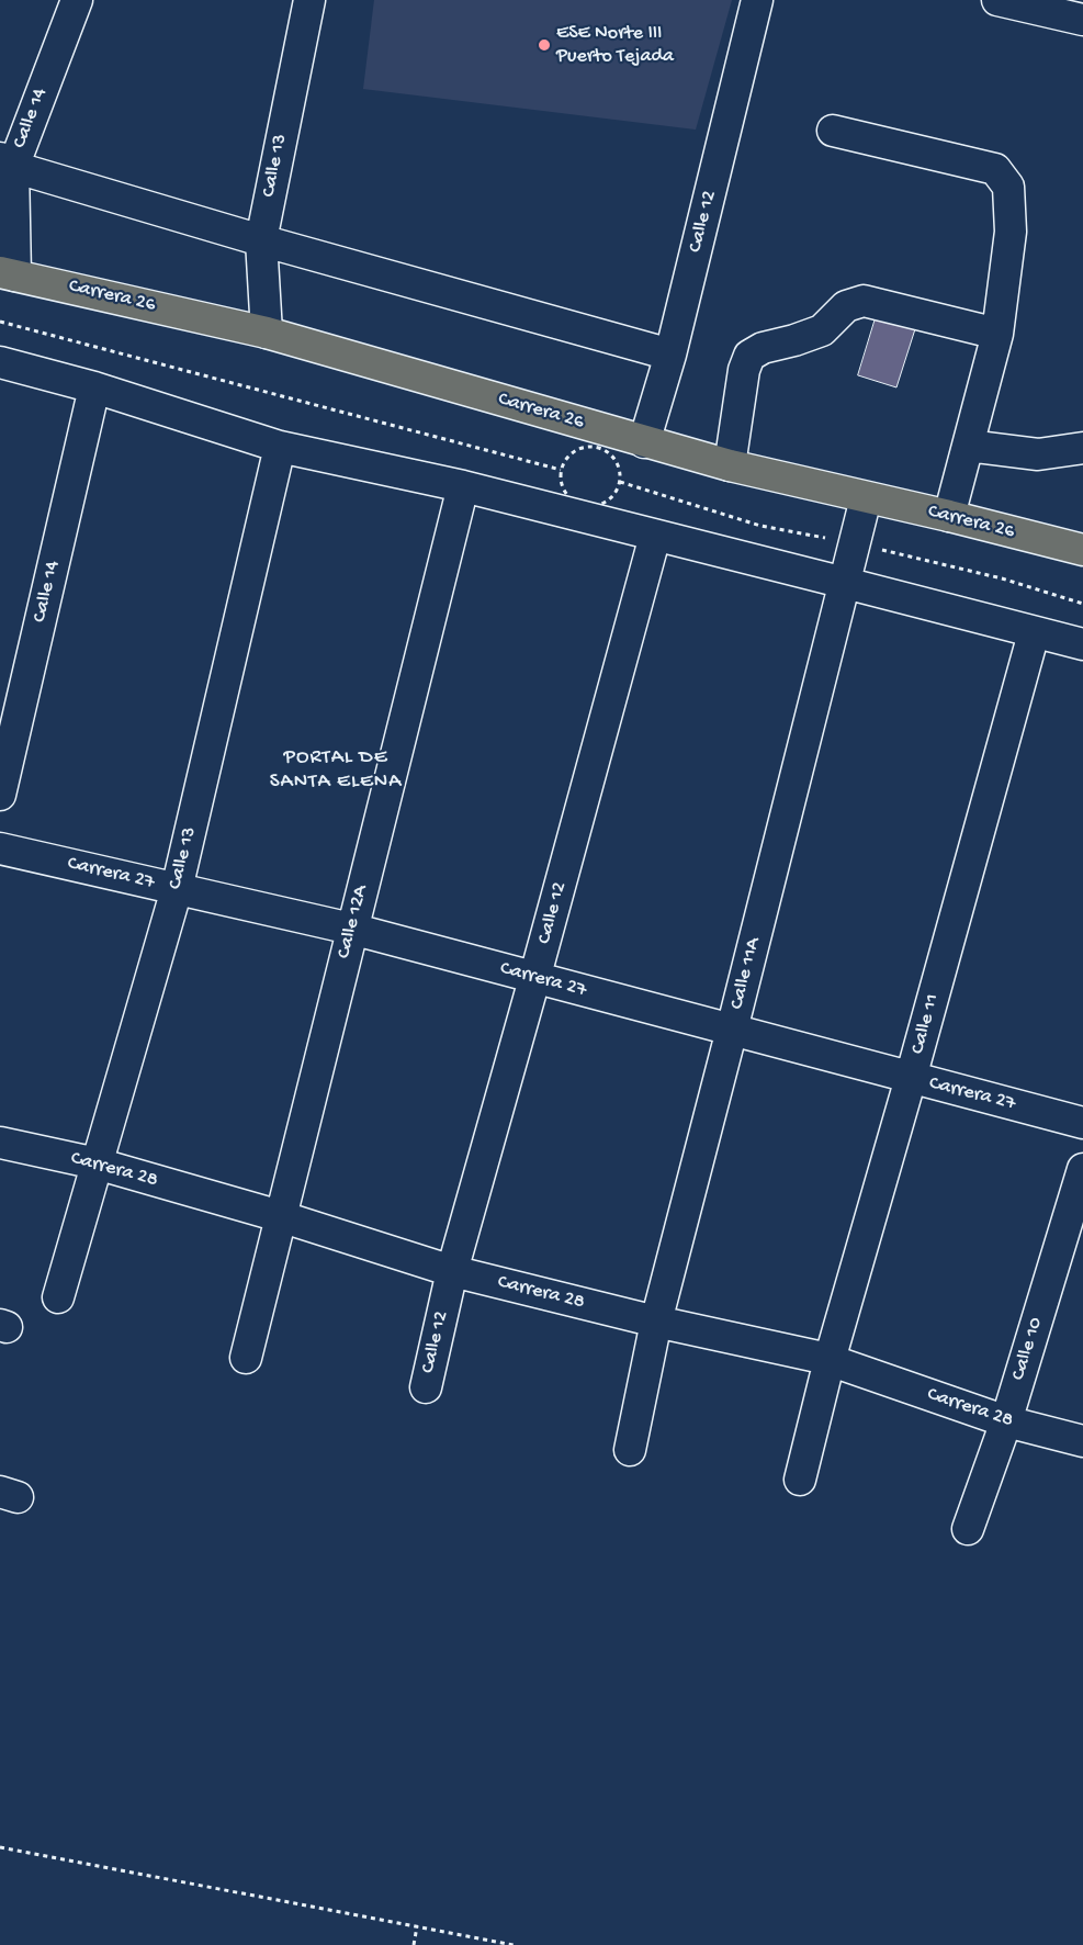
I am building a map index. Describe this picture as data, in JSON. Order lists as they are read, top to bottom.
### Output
{
  "streets": {
    "main road": ["Carrera 26"],
    "street": [
      "Calle 14",
      "Calle 13",
      "Calle 12",
      "Carrera 27",
      "Calle 12A",
      "Calle 11A",
      "Calle 11",
      "Carrera 28",
      "Calle 10"
    ]
  },
  "crossings": [
    ["Calle 14", "Carrera 26"],
    ["Calle 13", "Carrera 26"],
    ["Calle 13", "Carrera 27"],
    ["Calle 13", "Carrera 28"],
    ["Calle 12", "Carrera 26"],
    ["Calle 12", "Carrera 27"],
    ["Calle 12", "Carrera 28"],
    ["Carrera 26", "Calle 11A"],
    ["Carrera 27", "Calle 12A"],
    ["Carrera 27", "Calle 11A"],
    ["Carrera 27", "Calle 11"],
    ["Calle 12A", "Carrera 28"],
    ["Calle 11A", "Carrera 28"],
    ["Calle 11", "Carrera 28"],
    ["Carrera 28", "Calle 10"]
  ],
  "districts": ["PORTAL DE SANTA ELENA"],
  "places": ["ESE Norte III Puerto Tejada"]
}
